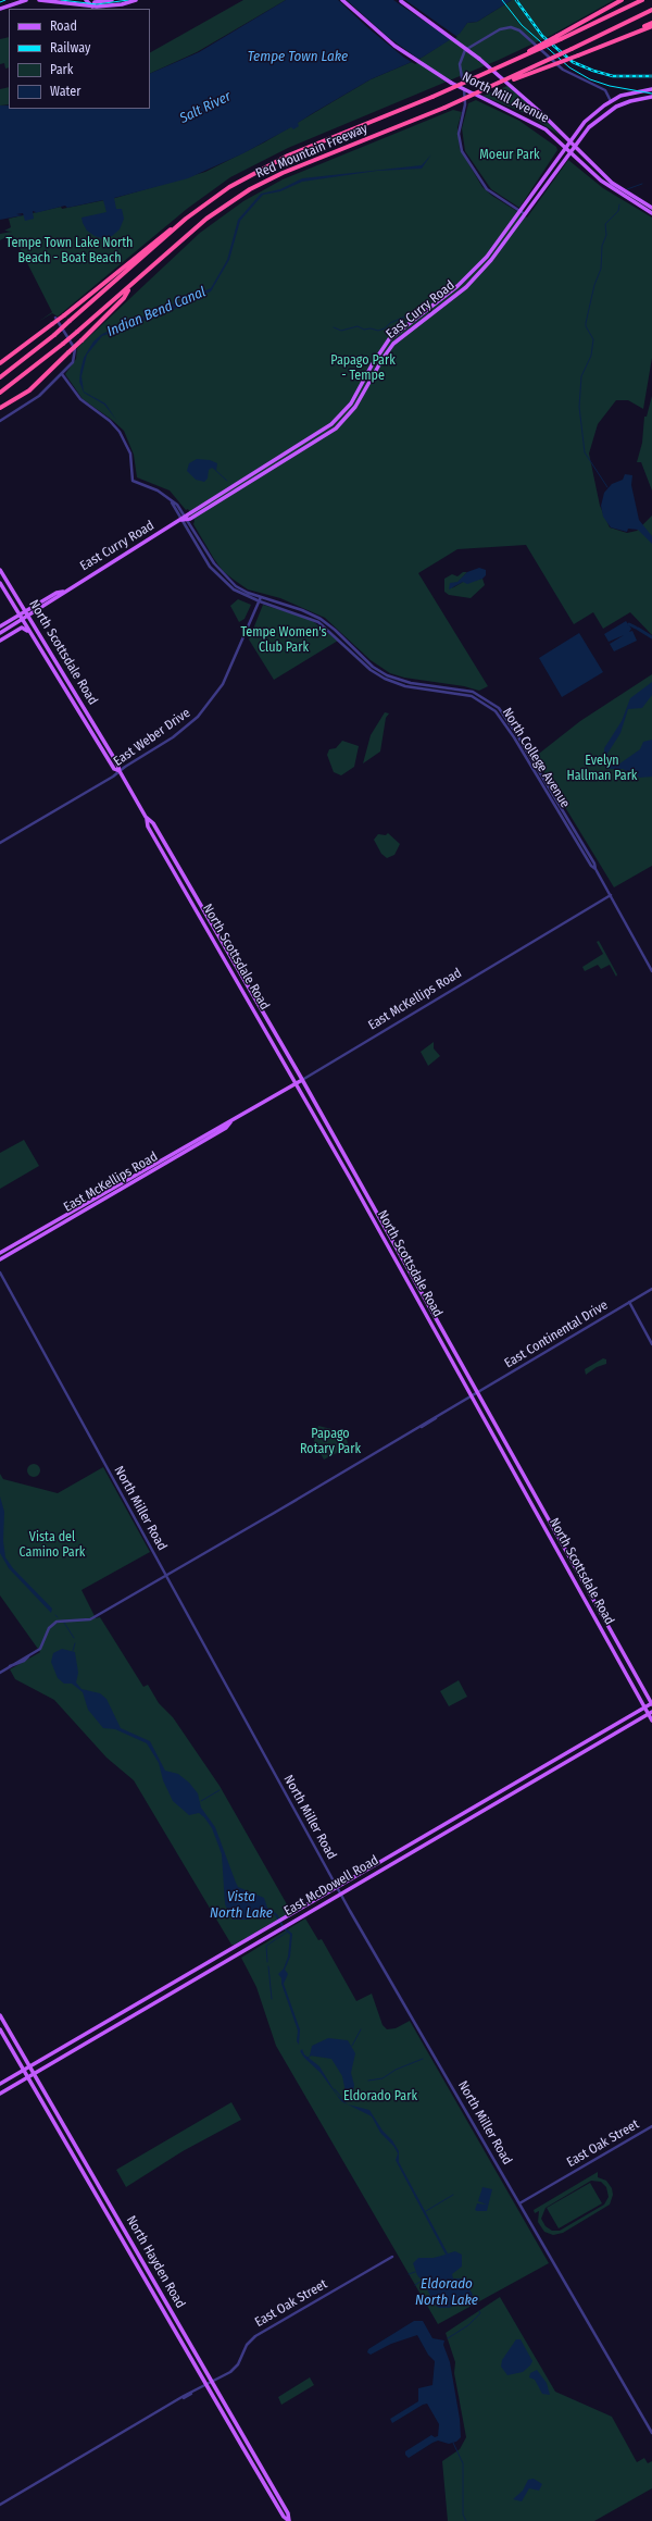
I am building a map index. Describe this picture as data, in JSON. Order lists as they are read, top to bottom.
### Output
{
  "streets": {
    "highway": ["Red Mountain Freeway"],
    "main road": [
      "North Mill Avenue",
      "East Curry Road",
      "North Scottsdale Road",
      "East McKellips Road",
      "East McDowell Road",
      "North Hayden Road"
    ],
    "street": [
      "East Weber Drive",
      "North College Avenue",
      "East Continental Drive",
      "North Miller Road",
      "East Oak Street"
    ]
  },
  "crossings": [
    ["North Mill Avenue", "East Curry Road"],
    ["East Curry Road", "North Scottsdale Road"],
    ["East Curry Road", "North College Avenue"],
    ["North Scottsdale Road", "East Weber Drive"],
    ["North Scottsdale Road", "East McKellips Road"],
    ["North Scottsdale Road", "East Continental Drive"],
    ["North Scottsdale Road", "East McDowell Road"],
    ["East Weber Drive", "North College Avenue"],
    ["North College Avenue", "East McKellips Road"],
    ["East Continental Drive", "North Miller Road"],
    ["North Miller Road", "East McDowell Road"],
    ["North Miller Road", "East Oak Street"],
    ["East McDowell Road", "North Hayden Road"],
    ["East Oak Street", "North Hayden Road"]
  ],
  "water": [
    "Tempe Town Lake",
    "Salt River",
    "Indian Bend Canal",
    "Vista North Lake",
    "Eldorado North Lake"
  ],
  "parks": [
    "Moeur Park",
    "Tempe Town Lake North Beach - Boat Beach",
    "Papago Park - Tempe",
    "Tempe Women's Club Park",
    "Evelyn Hallman Park",
    "Papago Rotary Park",
    "Vista del Camino Park",
    "Eldorado Park"
  ],
  "legend": [
    "Road",
    "Railway",
    "Park",
    "Water"
  ]
}
